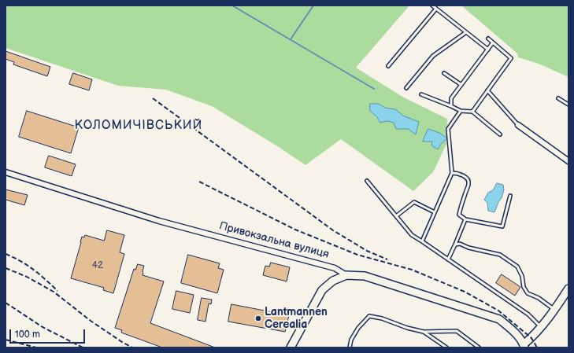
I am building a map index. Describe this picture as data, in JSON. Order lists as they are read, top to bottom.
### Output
{
  "streets": {
    "main road": ["Привокзальна вулиця"]
  },
  "districts": ["КОЛОМИЧІВСЬКИЙ"],
  "places": ["Lantmannen Cerealia"],
  "house_numbers": ["42"],
  "scale_bar": "100 m"
}
